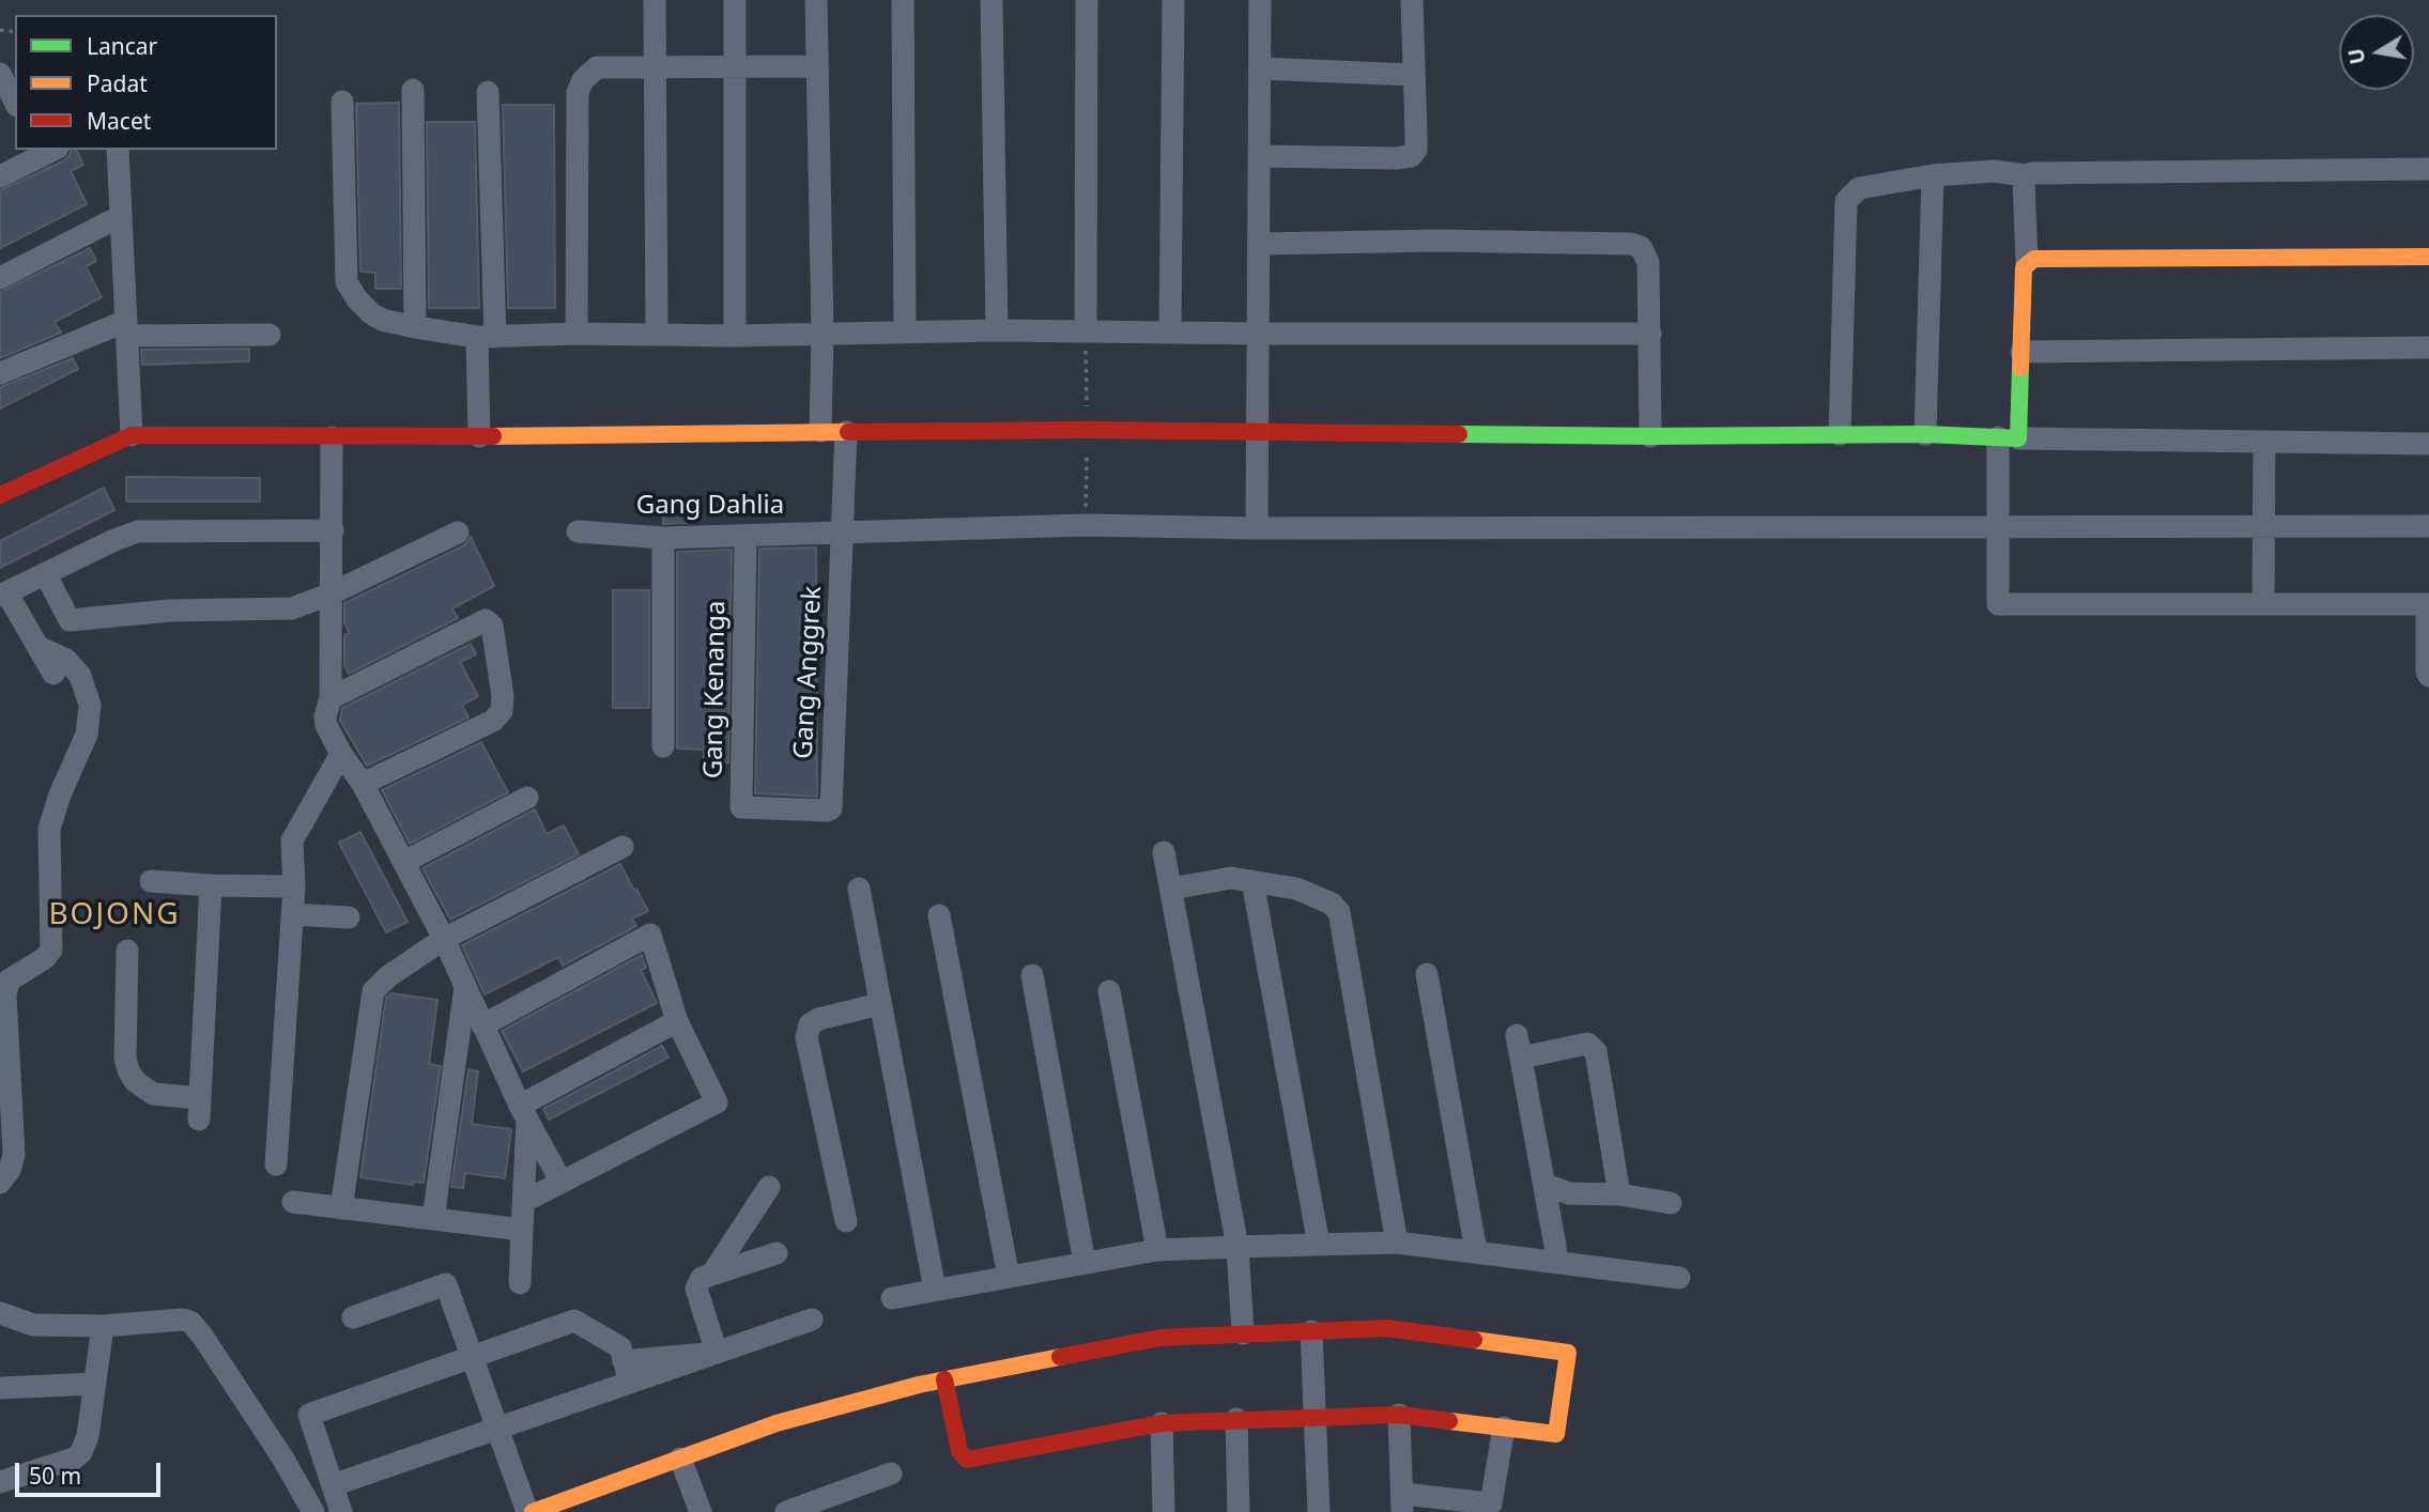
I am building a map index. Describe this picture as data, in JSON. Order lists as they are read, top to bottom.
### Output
{
  "streets": {
    "street": ["Gang Dahlia", "Gang Anggrek", "Gang Kenanga"]
  },
  "crossings": [
    ["Gang Dahlia", "Gang Anggrek"],
    ["Gang Dahlia", "Gang Kenanga"],
    ["Gang Anggrek", "Gang Kenanga"]
  ],
  "districts": ["BOJONG"],
  "legend": ["Lancar", "Padat", "Macet"],
  "scale_bar": "50 m",
  "north": "left"
}
